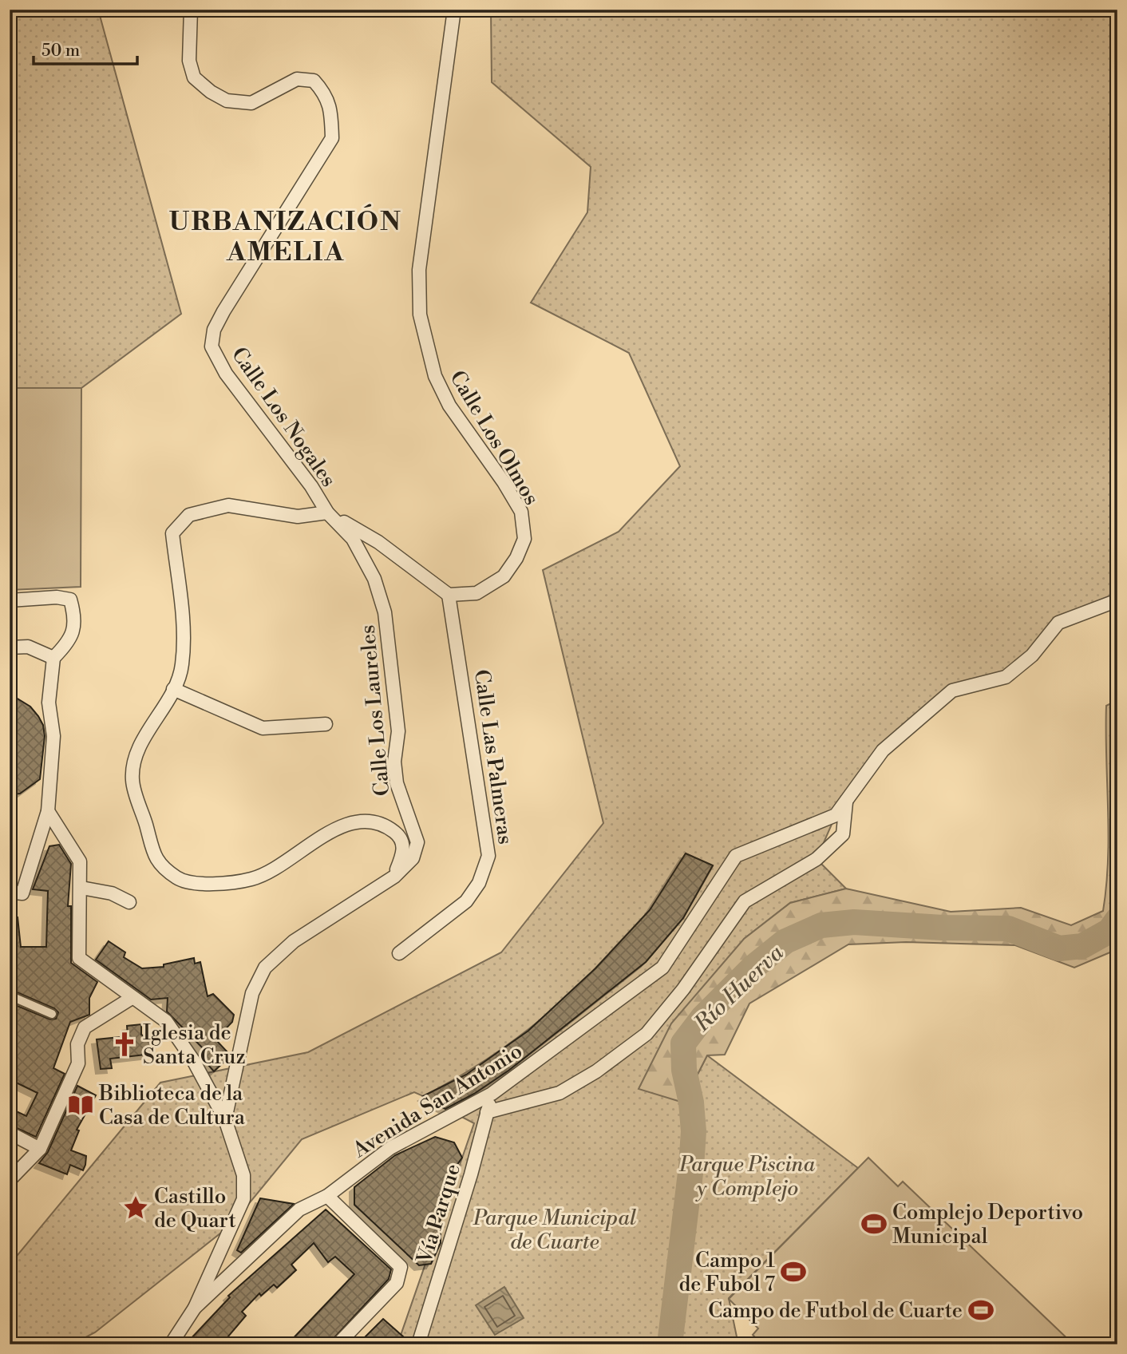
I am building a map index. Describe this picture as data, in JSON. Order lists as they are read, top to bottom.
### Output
{
  "streets": {
    "street": [
      "Calle Los Nogales",
      "Calle Los Olmos",
      "Calle Los Laureles",
      "Calle Las Palmeras",
      "Avenida San Antonio",
      "Vía Parque"
    ]
  },
  "crossings": [
    ["Calle Los Nogales", "Calle Los Laureles"],
    ["Calle Los Olmos", "Calle Las Palmeras"],
    ["Avenida San Antonio", "Vía Parque"]
  ],
  "districts": ["URBANIZACIÓN AMELIA"],
  "water": ["Río Huerva"],
  "parks": ["Parque Piscina y Complejo", "Parque Municipal de Cuarte"],
  "places": {
    "church": ["Iglesia de Santa Cruz"],
    "library": ["Biblioteca de la Casa de Cultura"],
    "place": ["Castillo de Quart"],
    "sports": ["Complejo Deportivo Municipal", "Campo 1 de Fubol 7", "Campo de Futbol de Cuarte"]
  },
  "scale_bar": "50 m"
}
